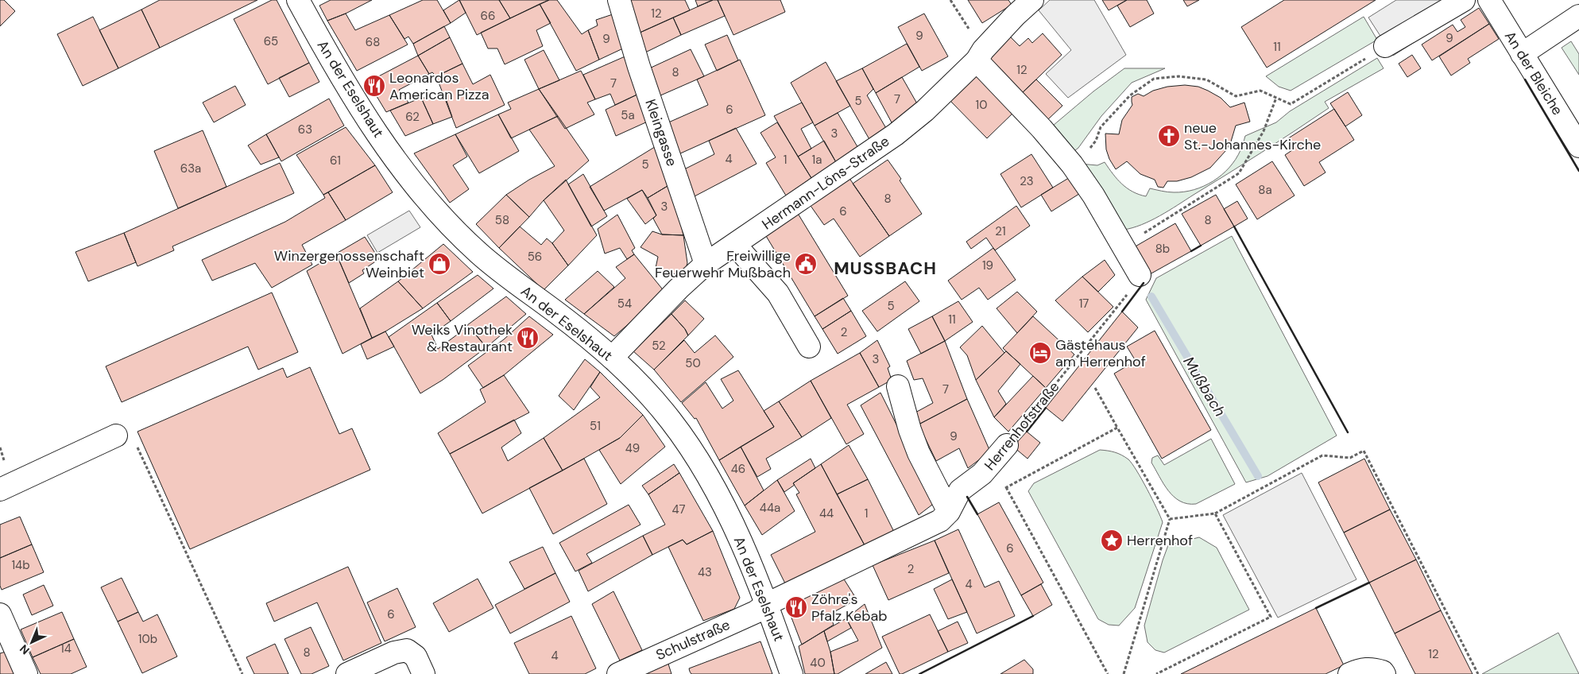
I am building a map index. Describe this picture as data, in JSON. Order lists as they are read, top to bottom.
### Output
{
  "streets": {
    "street": [
      "An der Bleiche",
      "An der Eselshaut",
      "Kleingasse",
      "Hermann-Löns-Straße",
      "Herrenhofstraße",
      "Schulstraße"
    ]
  },
  "crossings": [
    ["An der Eselshaut", "Hermann-Löns-Straße"],
    ["An der Eselshaut", "Herrenhofstraße"],
    ["An der Eselshaut", "Schulstraße"],
    ["Kleingasse", "Hermann-Löns-Straße"],
    ["Herrenhofstraße", "Schulstraße"]
  ],
  "districts": ["MUSSBACH"],
  "water": ["Mußbach"],
  "places": {
    "restaurant": ["Leonardos American Pizza", "Weiks Vinothek & Restaurant", "Zöhre's Pfalz Kebab"],
    "church": ["neue St.-Johannes-Kirche"],
    "shop": ["Winzergenossenschaft Weinbiet"],
    "public building": ["Freiwillige Feuerwehr Mußbach"],
    "hotel": ["Gästehaus am Herrenhof"],
    "place": ["Herrenhof"]
  },
  "house_numbers": [
    "12",
    "66",
    "9",
    "9",
    "9",
    "65",
    "68",
    "11",
    "12",
    "8",
    "7",
    "7",
    "5",
    "10",
    "6",
    "5a",
    "62",
    "63",
    "3",
    "4",
    "1",
    "1a",
    "61",
    "5",
    "63a",
    "23",
    "8a",
    "8",
    "3",
    "6",
    "58",
    "8",
    "21",
    "8b",
    "56",
    "19",
    "54",
    "17",
    "5",
    "11",
    "2",
    "52",
    "3",
    "50",
    "7",
    "51",
    "9",
    "49",
    "46",
    "44a",
    "47",
    "44",
    "1",
    "6",
    "14b",
    "2",
    "43",
    "4",
    "6",
    "10b",
    "14",
    "8",
    "12",
    "4",
    "40"
  ],
  "north": "bottom left"
}
